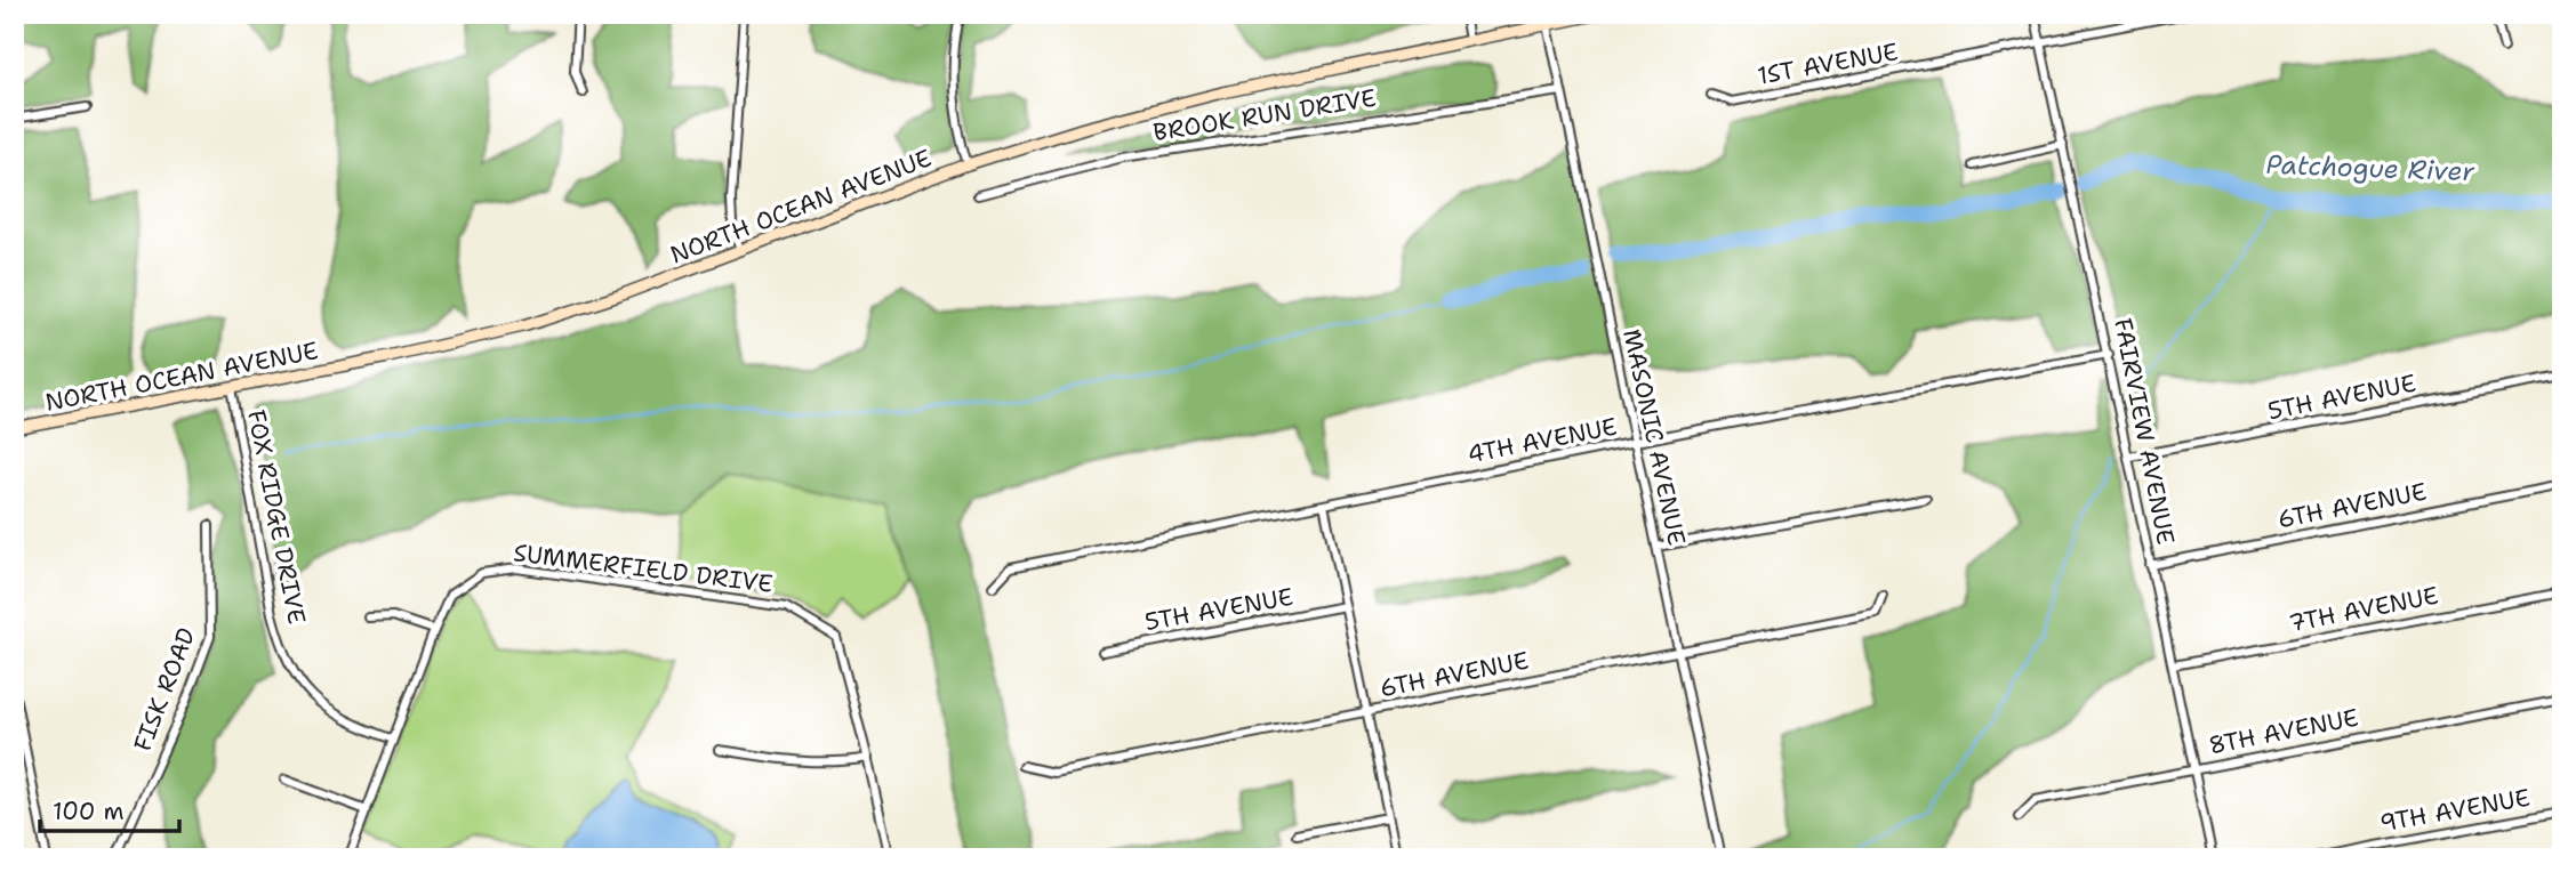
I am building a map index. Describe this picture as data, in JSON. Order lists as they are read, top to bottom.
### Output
{
  "streets": {
    "main road": ["NORTH OCEAN AVENUE"],
    "street": [
      "1ST AVENUE",
      "BROOK RUN DRIVE",
      "5TH AVENUE",
      "FAIRVIEW AVENUE",
      "MASONIC AVENUE",
      "4TH AVENUE",
      "6TH AVENUE",
      "FOX RIDGE DRIVE",
      "SUMMERFIELD DRIVE",
      "7TH AVENUE",
      "FISK ROAD",
      "8TH AVENUE",
      "9TH AVENUE"
    ]
  },
  "crossings": [
    ["1ST AVENUE", "FAIRVIEW AVENUE"],
    ["BROOK RUN DRIVE", "MASONIC AVENUE"],
    ["NORTH OCEAN AVENUE", "MASONIC AVENUE"],
    ["NORTH OCEAN AVENUE", "FOX RIDGE DRIVE"],
    ["5TH AVENUE", "FAIRVIEW AVENUE"],
    ["FAIRVIEW AVENUE", "4TH AVENUE"],
    ["FAIRVIEW AVENUE", "6TH AVENUE"],
    ["FAIRVIEW AVENUE", "7TH AVENUE"],
    ["FAIRVIEW AVENUE", "8TH AVENUE"],
    ["MASONIC AVENUE", "4TH AVENUE"],
    ["MASONIC AVENUE", "6TH AVENUE"],
    ["FOX RIDGE DRIVE", "SUMMERFIELD DRIVE"]
  ],
  "water": ["Patchogue River"],
  "scale_bar": "100 m"
}
